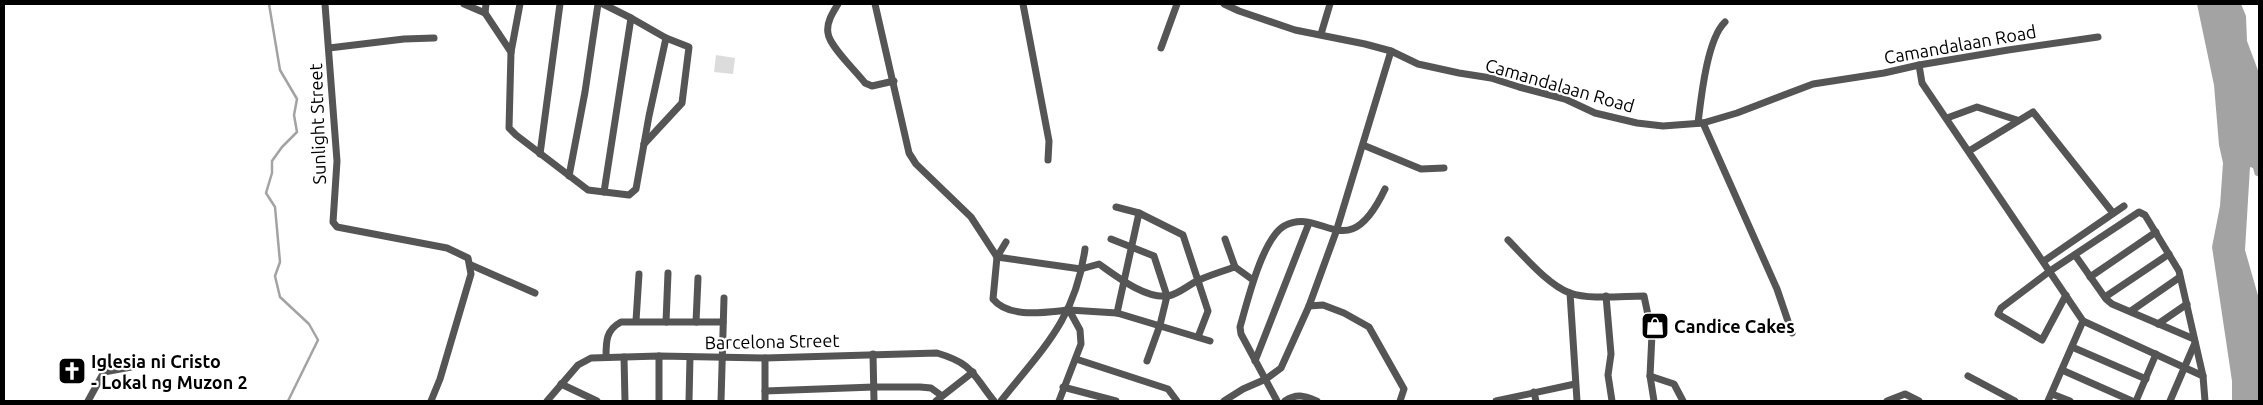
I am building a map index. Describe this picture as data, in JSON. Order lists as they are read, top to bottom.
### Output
{
  "streets": {
    "street": ["Camandalaan Road", "Sunlight Street", "Barcelona Street"]
  },
  "places": {
    "shop": ["Candice Cakes"],
    "church": ["Iglesia ni Cristo - Lokal ng Muzon 2"]
  }
}
